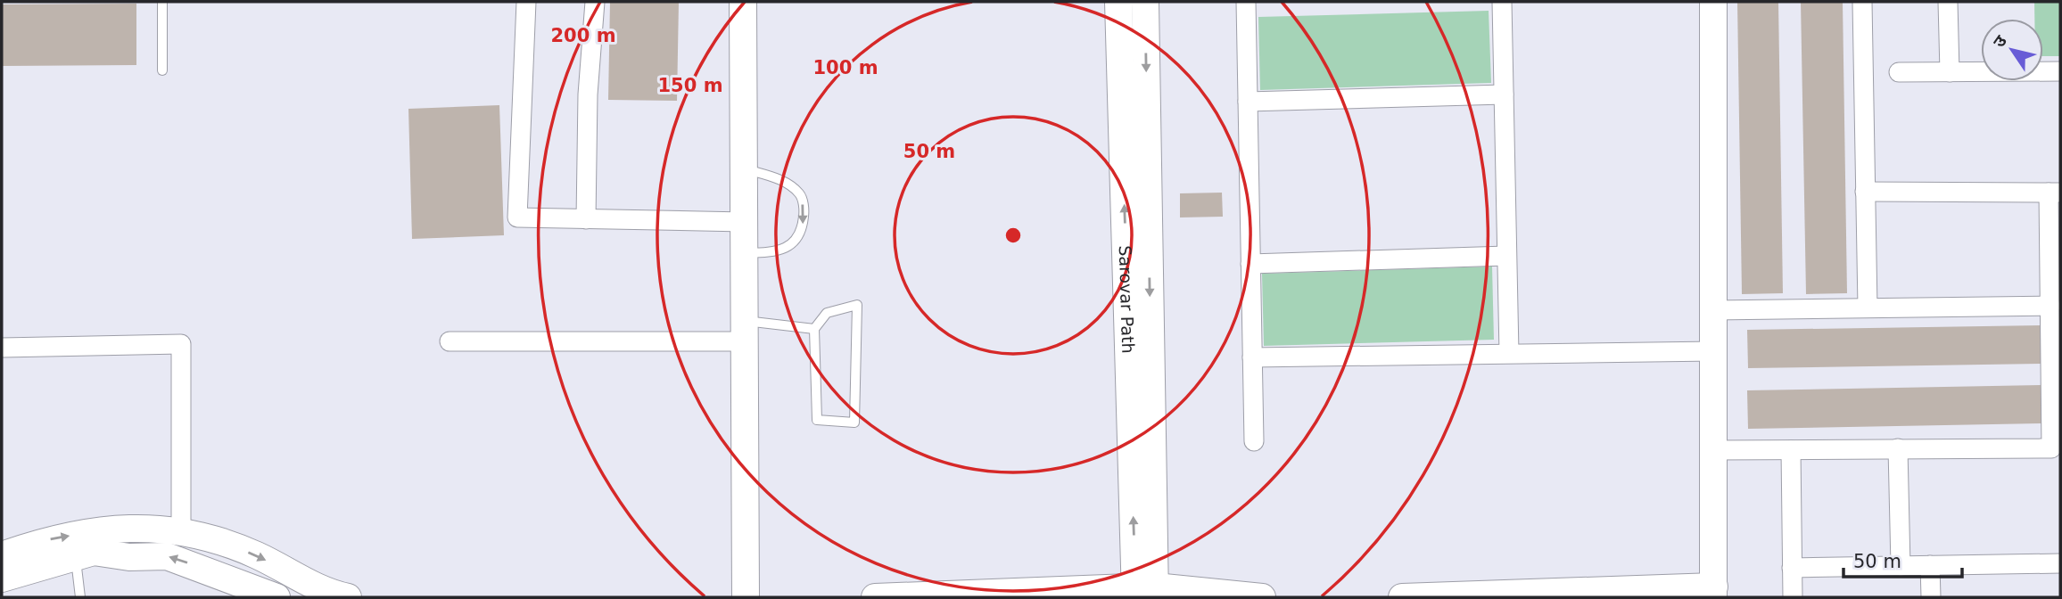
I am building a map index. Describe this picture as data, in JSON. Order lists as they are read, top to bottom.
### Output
{
  "streets": {
    "street": ["Sarovar Path"]
  },
  "scale_bar": "50 m",
  "north": "top left",
  "rings": [
    "200 m",
    "100 m",
    "150 m",
    "50 m"
  ]
}
